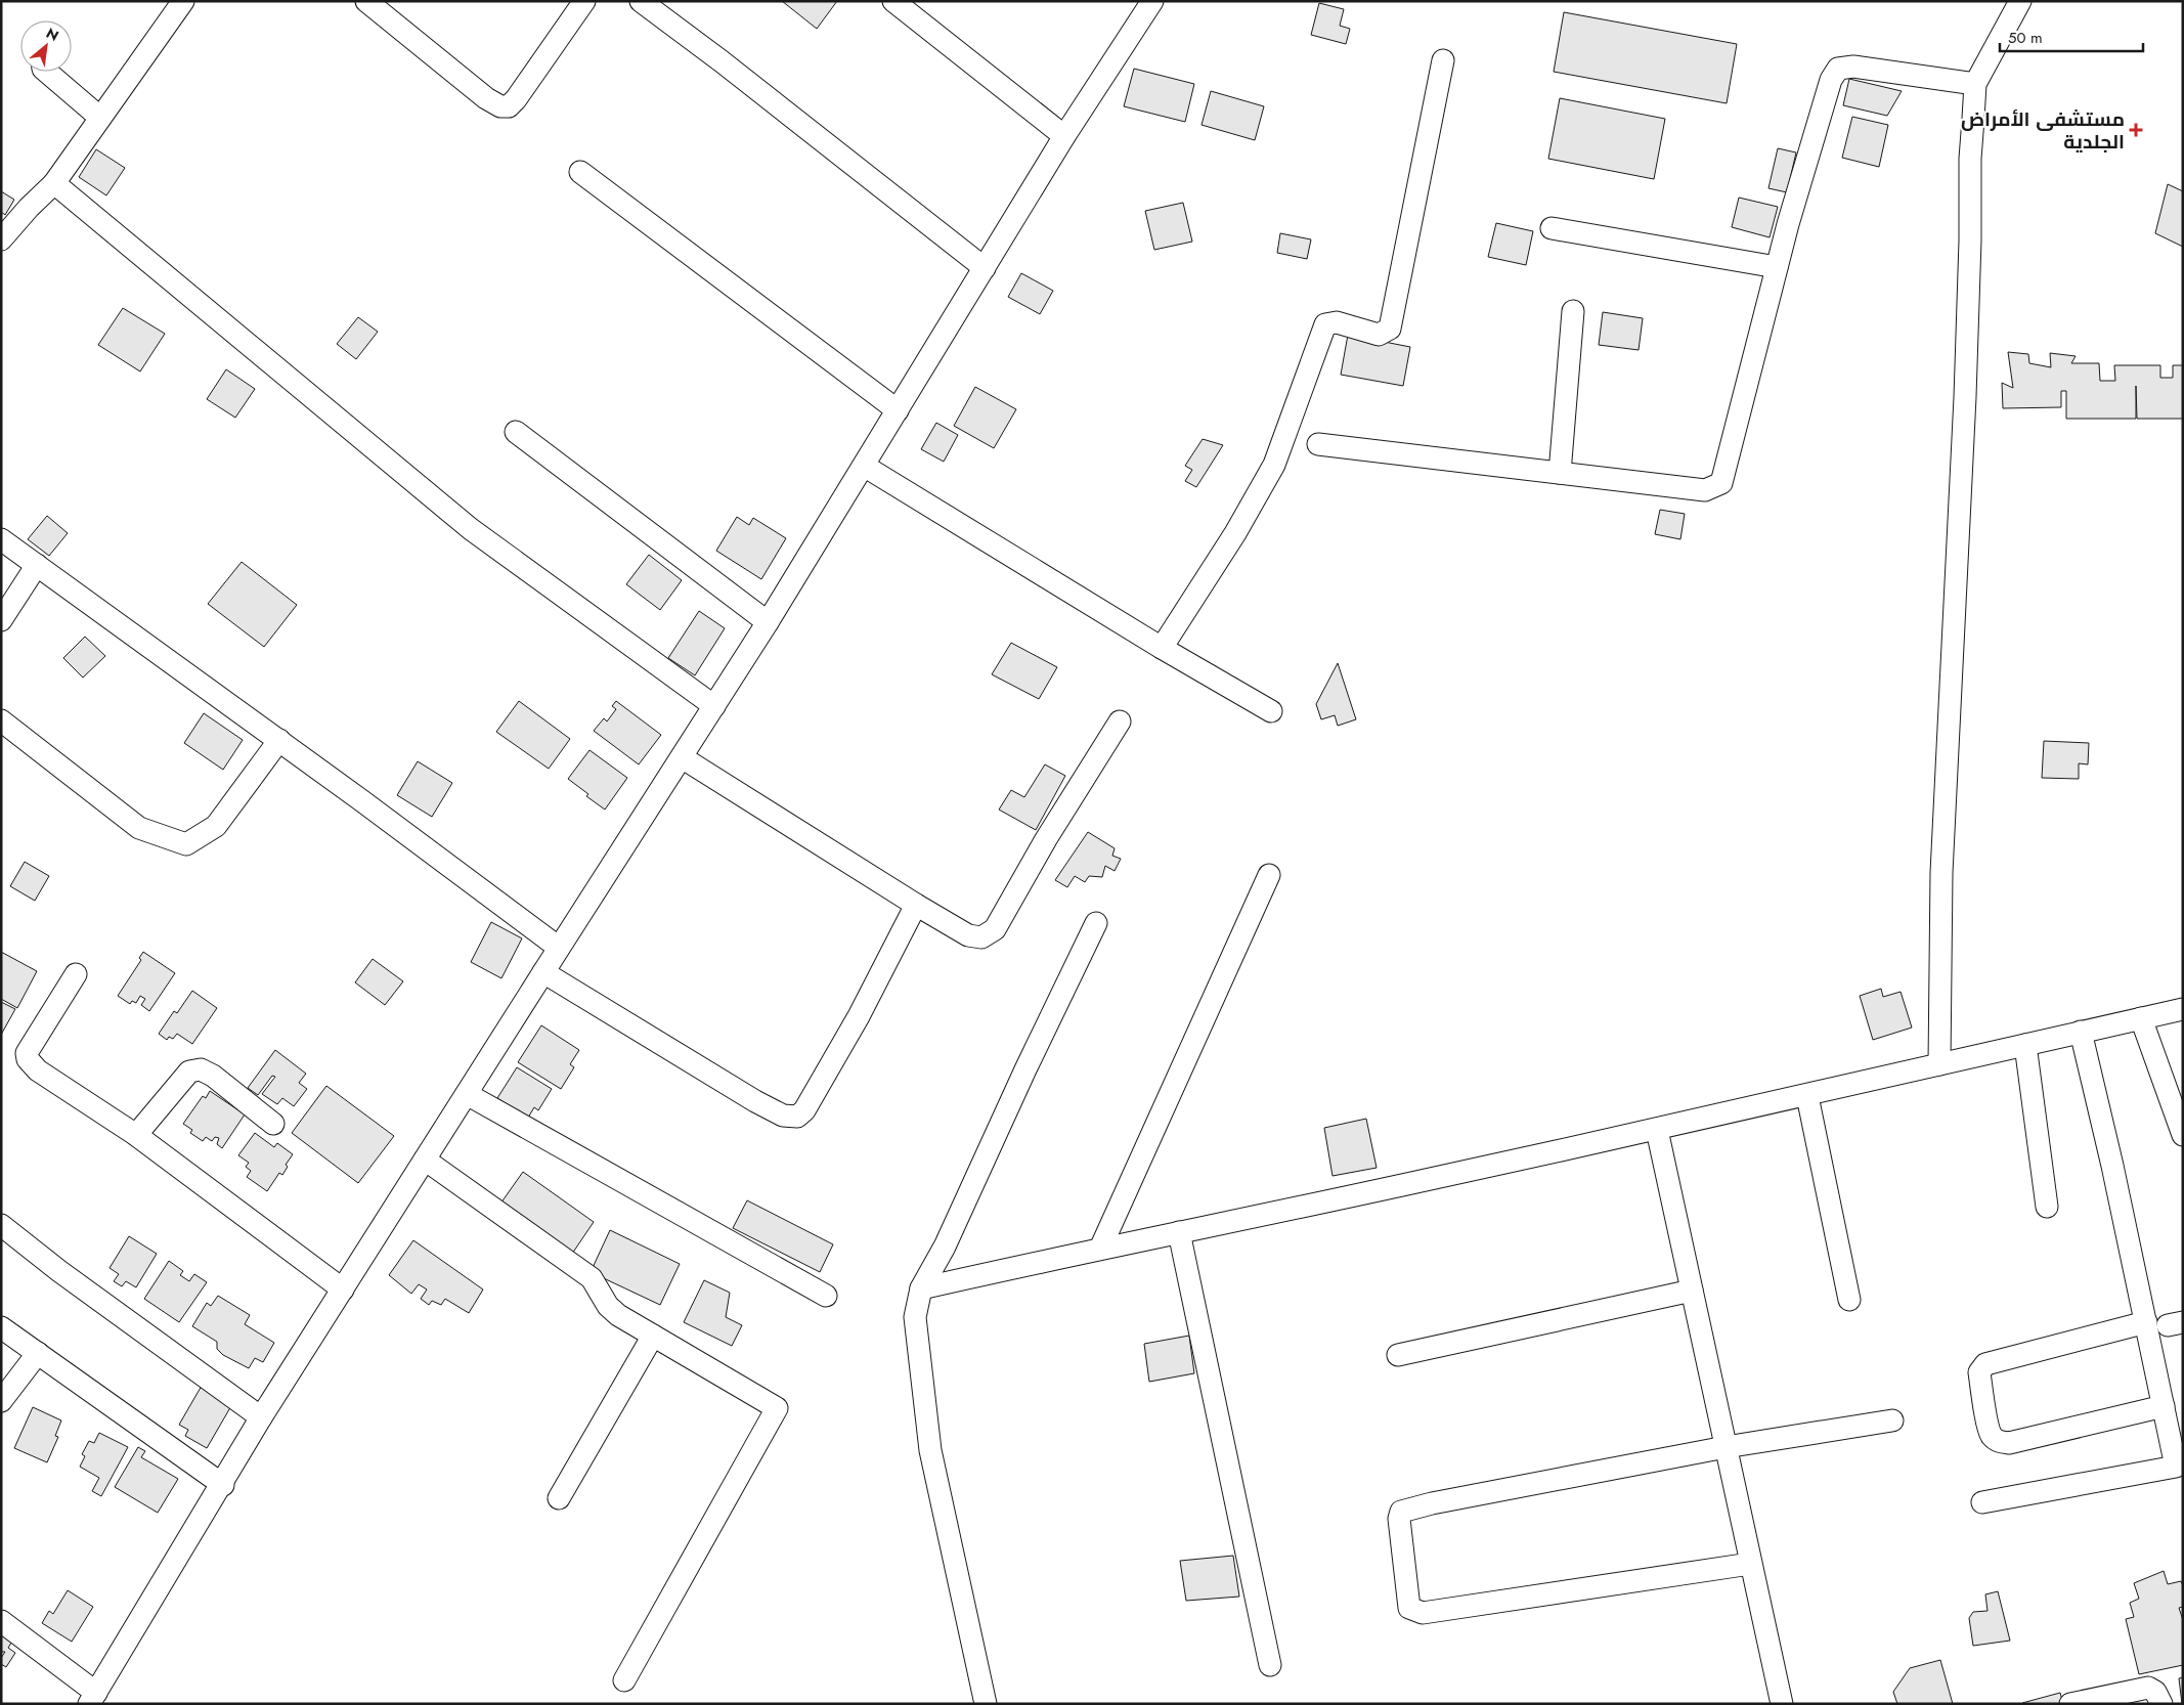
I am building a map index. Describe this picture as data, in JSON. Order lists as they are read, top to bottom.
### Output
{
  "places": {
    "health": ["مستشفى الأمراض الجلدية"]
  },
  "scale_bar": "50 m",
  "north": "top right"
}
